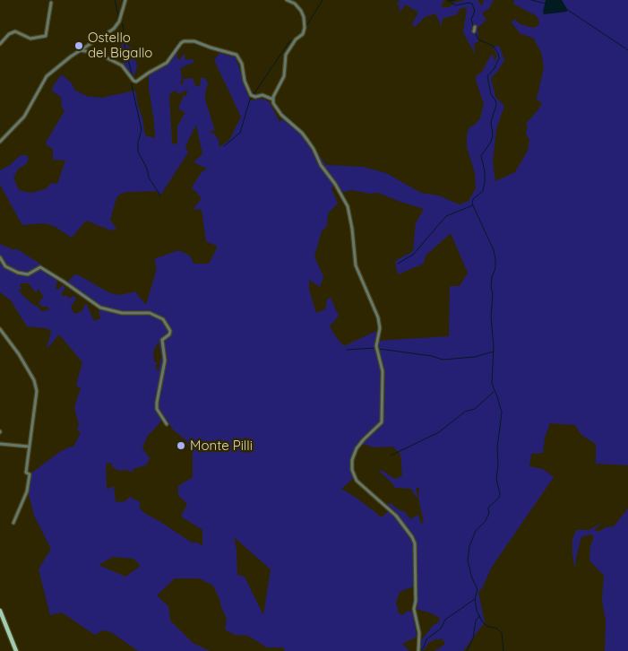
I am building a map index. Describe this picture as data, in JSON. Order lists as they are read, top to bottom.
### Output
{
  "places": ["Ostello del Bigallo", "Monte Pilli"]
}
